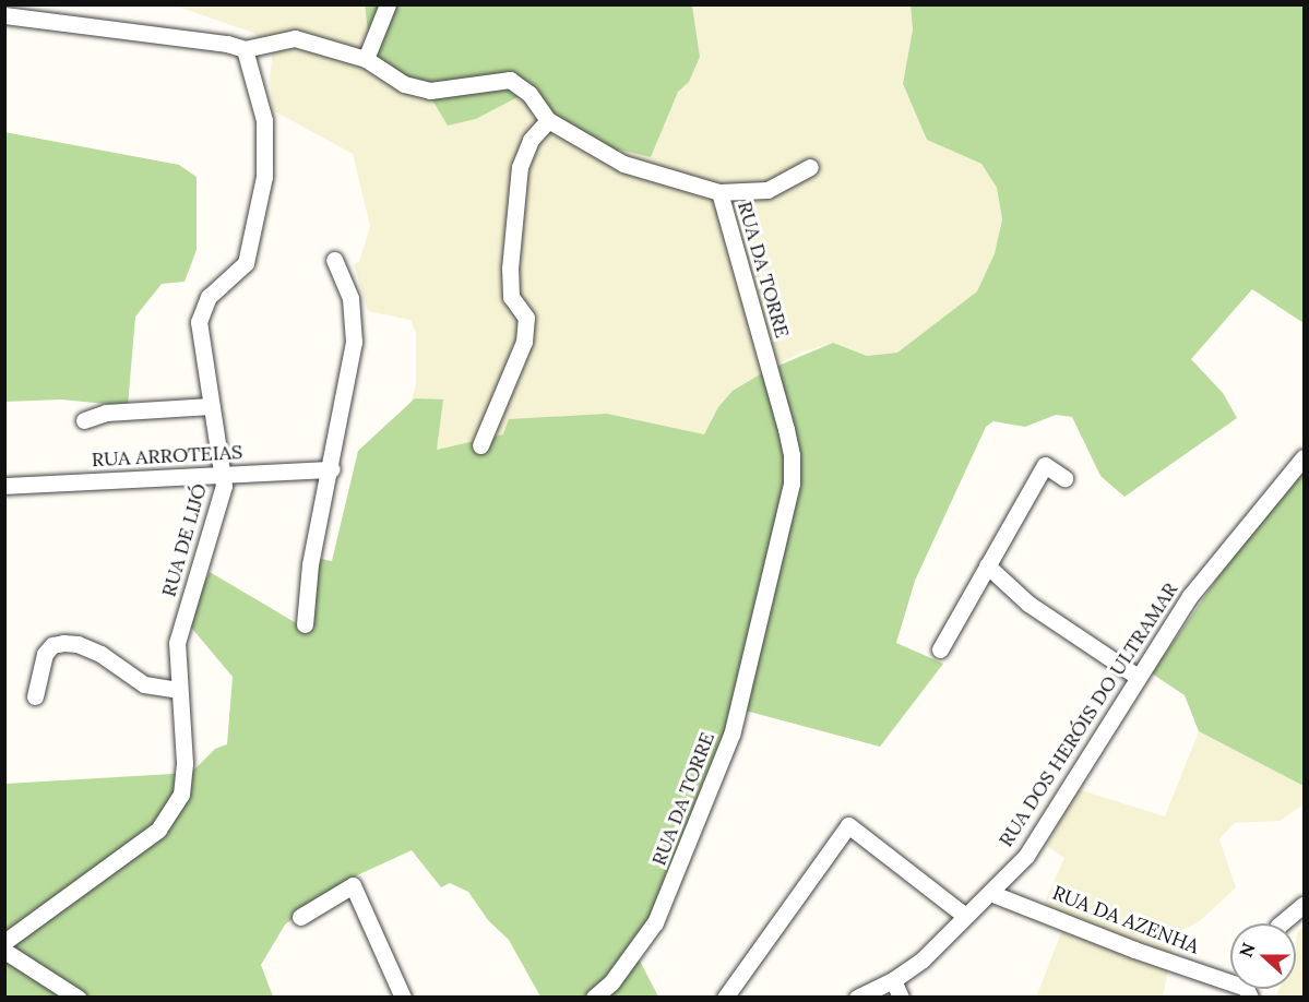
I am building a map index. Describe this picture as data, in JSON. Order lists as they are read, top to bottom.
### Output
{
  "streets": {
    "street": [
      "RUA DA TORRE",
      "RUA ARROTEIAS",
      "RUA DE LIJÓ",
      "RUA DOS HERÓIS DO ULTRAMAR",
      "RUA DA AZENHA"
    ]
  },
  "crossings": [
    ["RUA DA TORRE", "RUA DE LIJÓ"],
    ["RUA ARROTEIAS", "RUA DE LIJÓ"],
    ["RUA DOS HERÓIS DO ULTRAMAR", "RUA DA AZENHA"]
  ],
  "north": "left"
}
